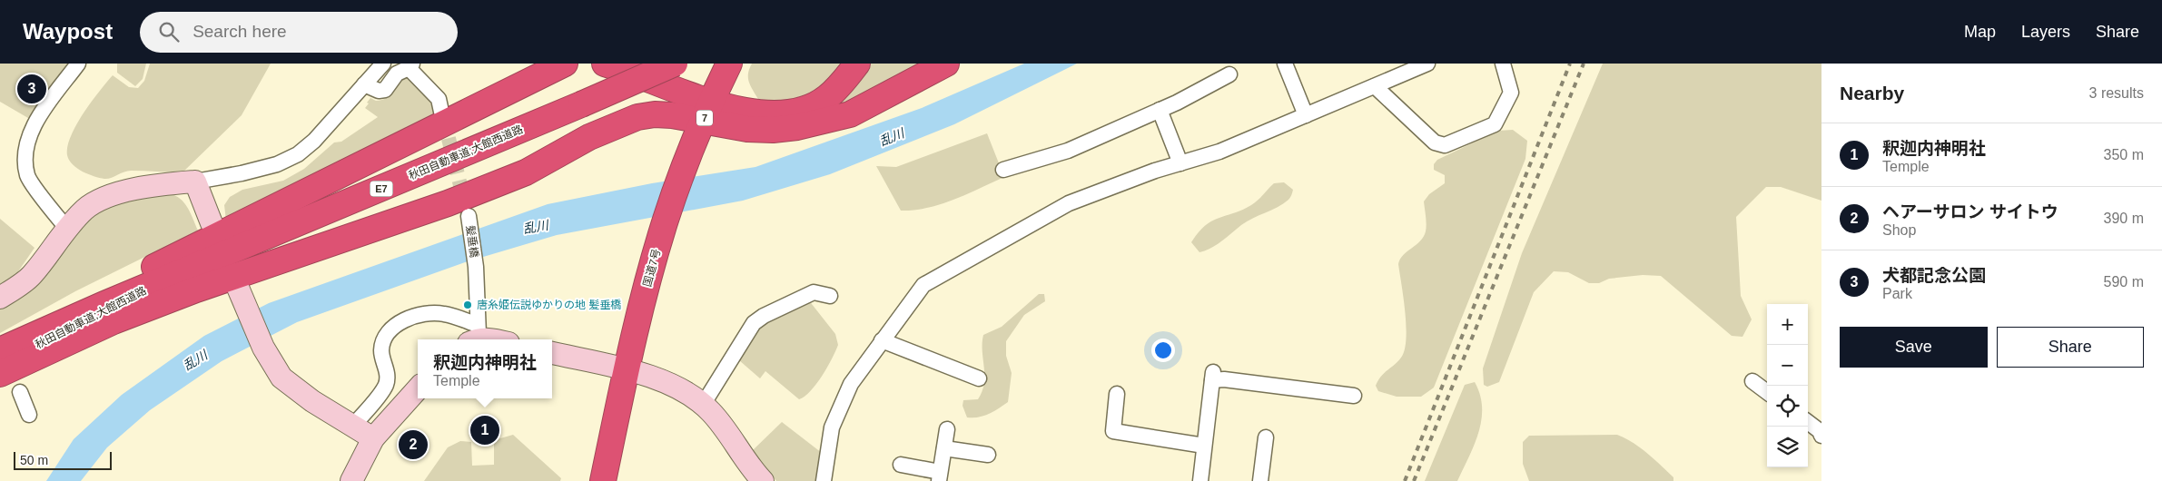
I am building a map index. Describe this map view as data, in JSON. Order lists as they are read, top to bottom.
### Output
{
  "streets": {
    "highway": [
      "7",
      "秋田自動車道;大館西道路",
      "E7",
      "国道7号"
    ],
    "street": ["髪垂橋"]
  },
  "water": ["乱川"],
  "places": ["唐糸姫伝説ゆかりの地 髪垂橋"],
  "scale_bar": "50 m",
  "page": {
    "header": "Waypost",
    "search": "Search here",
    "nav": ["Map", "Layers", "Share"],
    "heading": ["Nearby", "3 results"],
    "pins": ["3", "1", "2"],
    "list": [
      {
        "mark": "1",
        "name": "釈迦内神明社",
        "note": "Temple",
        "value": "350 m"
      },
      {
        "mark": "2",
        "name": "ヘアーサロン サイトウ",
        "note": "Shop",
        "value": "390 m"
      },
      {
        "mark": "3",
        "name": "犬都記念公園",
        "note": "Park",
        "value": "590 m"
      }
    ],
    "map_buttons": ["+", "−"],
    "buttons": ["Save", "Share"],
    "popup": ["釈迦内神明社", "Temple"],
    "scale": "50 m"
  }
}
